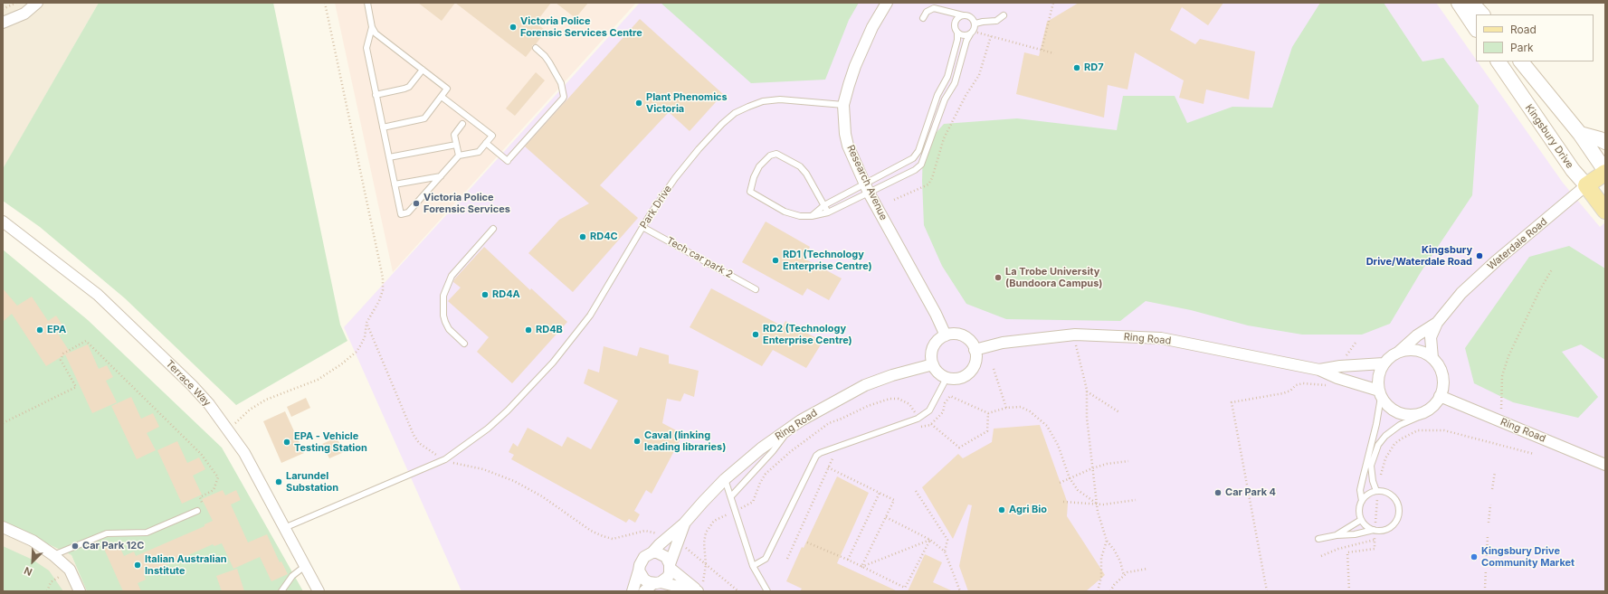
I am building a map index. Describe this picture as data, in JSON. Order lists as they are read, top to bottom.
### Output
{
  "streets": {
    "main road": ["Kingsbury Drive", "Waterdale Road"],
    "street": ["Research Avenue", "Ring Road", "Terrace Way"],
    "lane": ["Park Drive", "Tech car park 2"]
  },
  "crossings": [
    ["Kingsbury Drive", "Waterdale Road"],
    ["Research Avenue", "Park Drive"],
    ["Research Avenue", "Ring Road"],
    ["Park Drive", "Tech car park 2"],
    ["Park Drive", "Terrace Way"],
    ["Waterdale Road", "Ring Road"]
  ],
  "places": [
    "Victoria Police Forensic Services Centre",
    "RD7",
    "Plant Phenomics Victoria",
    "Victoria Police Forensic Services",
    "RD4C",
    "Kingsbury Drive/Waterdale Road",
    "RD1 (Technology Enterprise Centre)",
    "La Trobe University (Bundoora Campus)",
    "RD4A",
    "EPA",
    "RD4B",
    "RD2 (Technology Enterprise Centre)",
    "Caval (linking leading libraries)",
    "EPA - Vehicle Testing Station",
    "Larundel Substation",
    "Car Park 4",
    "Agri Bio",
    "Car Park 12C",
    "Kingsbury Drive Community Market",
    "Italian Australian Institute"
  ],
  "legend": ["Road", "Park"],
  "north": "bottom left"
}
